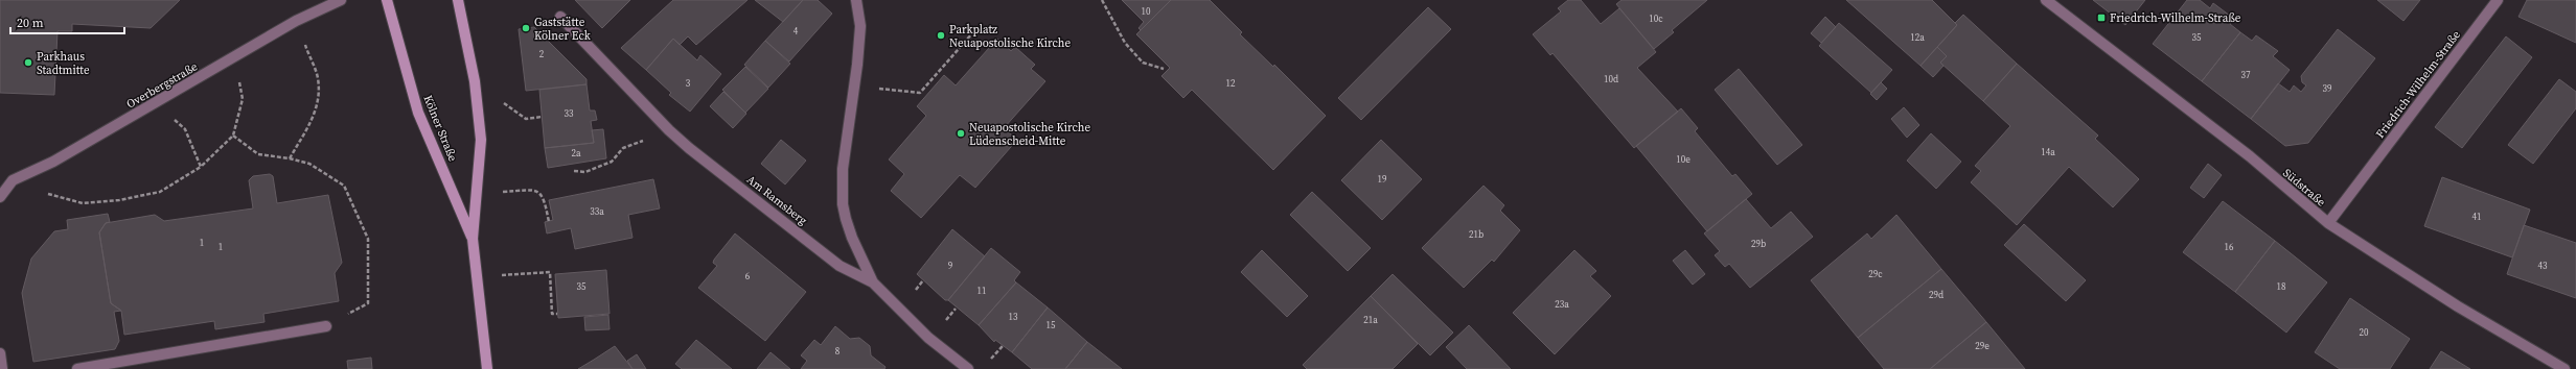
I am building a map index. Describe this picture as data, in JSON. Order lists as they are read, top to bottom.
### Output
{
  "streets": {
    "main road": ["Kölner Straße"],
    "street": [
      "Friedrich-Wilhelm-Straße",
      "Overbergstraße",
      "Südstraße",
      "Am Ramsberg"
    ]
  },
  "crossings": [
    ["Friedrich-Wilhelm-Straße", "Südstraße"]
  ],
  "places": {
    "transit": ["Friedrich-Wilhelm-Straße"],
    "other": [
      "Gaststätte Kölner Eck",
      "Parkplatz Neuapostolische Kirche",
      "Parkhaus Stadtmitte",
      "Neuapostolische Kirche Lüdenscheid-Mitte"
    ]
  },
  "house_numbers": [
    "10",
    "10c",
    "4",
    "12a",
    "35",
    "2",
    "37",
    "10d",
    "3",
    "12",
    "39",
    "33",
    "14a",
    "2a",
    "10e",
    "19",
    "33a",
    "41",
    "21b",
    "1",
    "29b",
    "1",
    "16",
    "9",
    "43",
    "29c",
    "6",
    "35",
    "18",
    "11",
    "29d",
    "23a",
    "13",
    "21a",
    "15",
    "20",
    "29e",
    "8"
  ],
  "scale_bar": "20 m"
}
